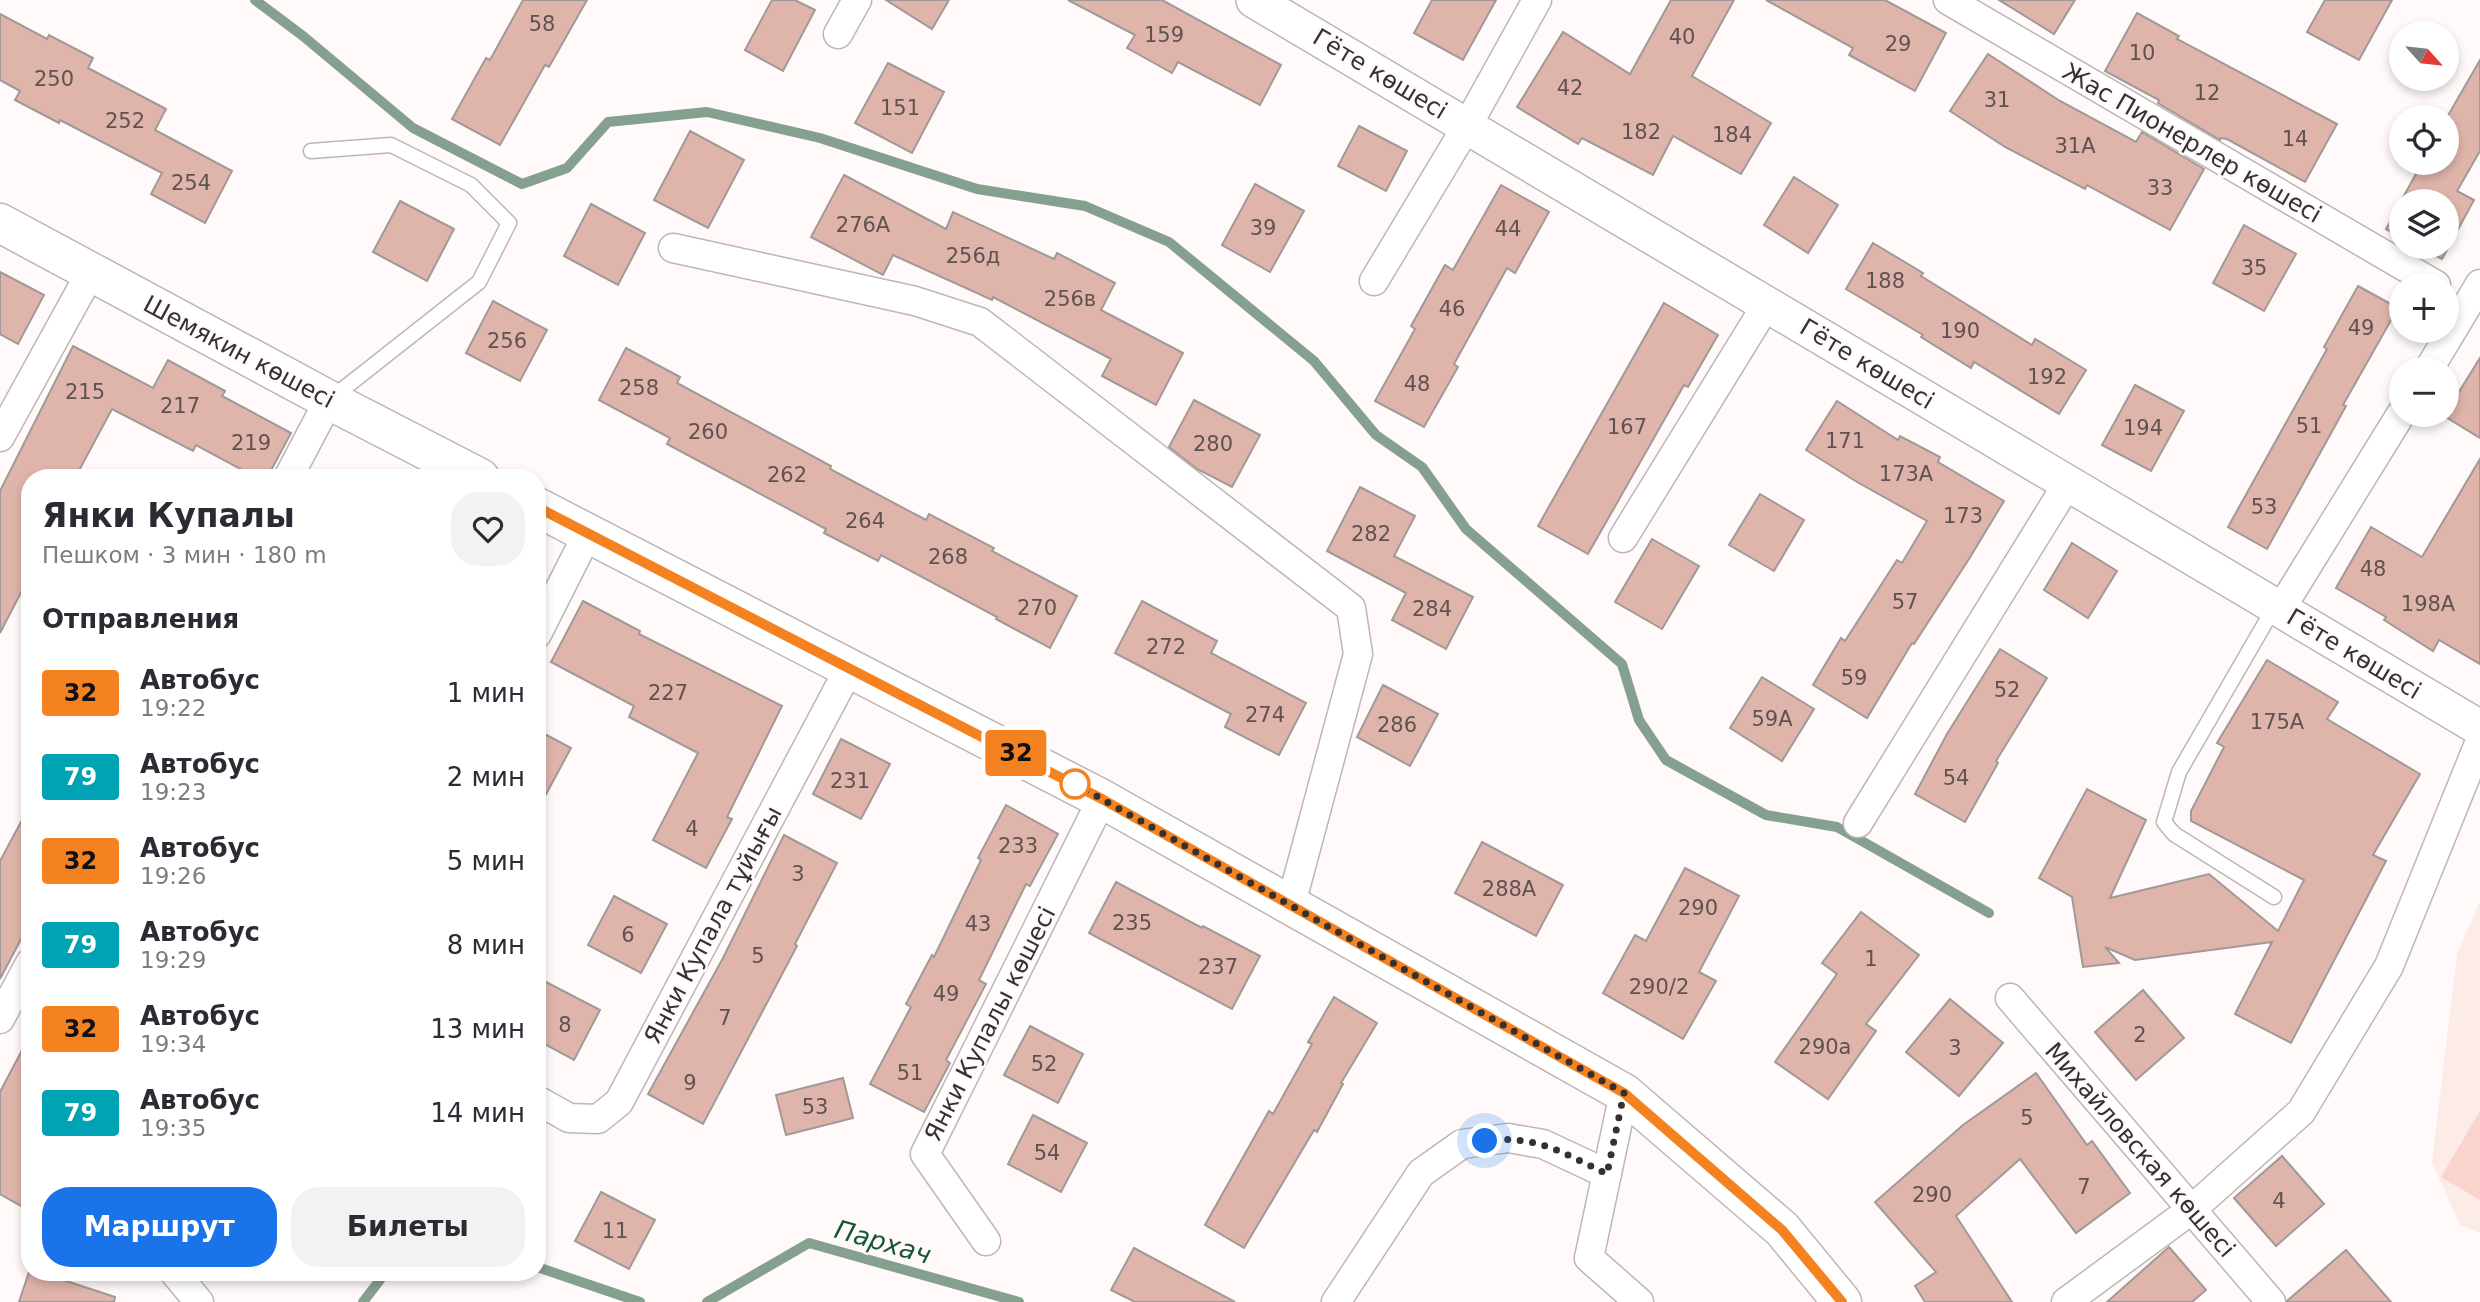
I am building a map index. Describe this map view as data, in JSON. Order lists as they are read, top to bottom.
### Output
{
  "streets": {
    "main road": ["Шемякин көшесі"],
    "street": [
      "Гёте көшесі",
      "Жас Пионерлер көшесі",
      "Янки Купала тұйығы",
      "Янки Купалы көшесі",
      "Михайловская көшесі"
    ]
  },
  "water": ["Пархач"],
  "lines": ["bus line 32"],
  "house_numbers": [
    "58",
    "159",
    "40",
    "29",
    "10",
    "250",
    "42",
    "12",
    "31",
    "151",
    "252",
    "182",
    "184",
    "14",
    "31А",
    "254",
    "33",
    "276А",
    "39",
    "44",
    "256д",
    "35",
    "188",
    "256в",
    "46",
    "49",
    "190",
    "256",
    "192",
    "48",
    "258",
    "215",
    "217",
    "51",
    "167",
    "194",
    "260",
    "171",
    "219",
    "280",
    "173А",
    "262",
    "53",
    "173",
    "264",
    "282",
    "268",
    "48",
    "57",
    "198А",
    "270",
    "284",
    "272",
    "59",
    "52",
    "227",
    "274",
    "59А",
    "175А",
    "286",
    "54",
    "231",
    "4",
    "233",
    "3",
    "288А",
    "290",
    "235",
    "43",
    "6",
    "5",
    "1",
    "237",
    "290/2",
    "49",
    "7",
    "8",
    "2",
    "290а",
    "3",
    "52",
    "51",
    "9",
    "53",
    "5",
    "54",
    "7",
    "290",
    "4",
    "11"
  ],
  "north": "bottom right",
  "page": {
    "on_map": "32",
    "map_buttons": ["+", "−"],
    "heading": [
      ["Янки Купалы", "Пешком · 3 мин · 180 m"],
      "Отправления"
    ],
    "list": [
      {
        "mark": "32",
        "name": "Автобус",
        "note": "19:22",
        "value": "1 мин"
      },
      {
        "mark": "79",
        "name": "Автобус",
        "note": "19:23",
        "value": "2 мин"
      },
      {
        "mark": "32",
        "name": "Автобус",
        "note": "19:26",
        "value": "5 мин"
      },
      {
        "mark": "79",
        "name": "Автобус",
        "note": "19:29",
        "value": "8 мин"
      },
      {
        "mark": "32",
        "name": "Автобус",
        "note": "19:34",
        "value": "13 мин"
      },
      {
        "mark": "79",
        "name": "Автобус",
        "note": "19:35",
        "value": "14 мин"
      }
    ],
    "buttons": ["Маршрут", "Билеты"]
  }
}
